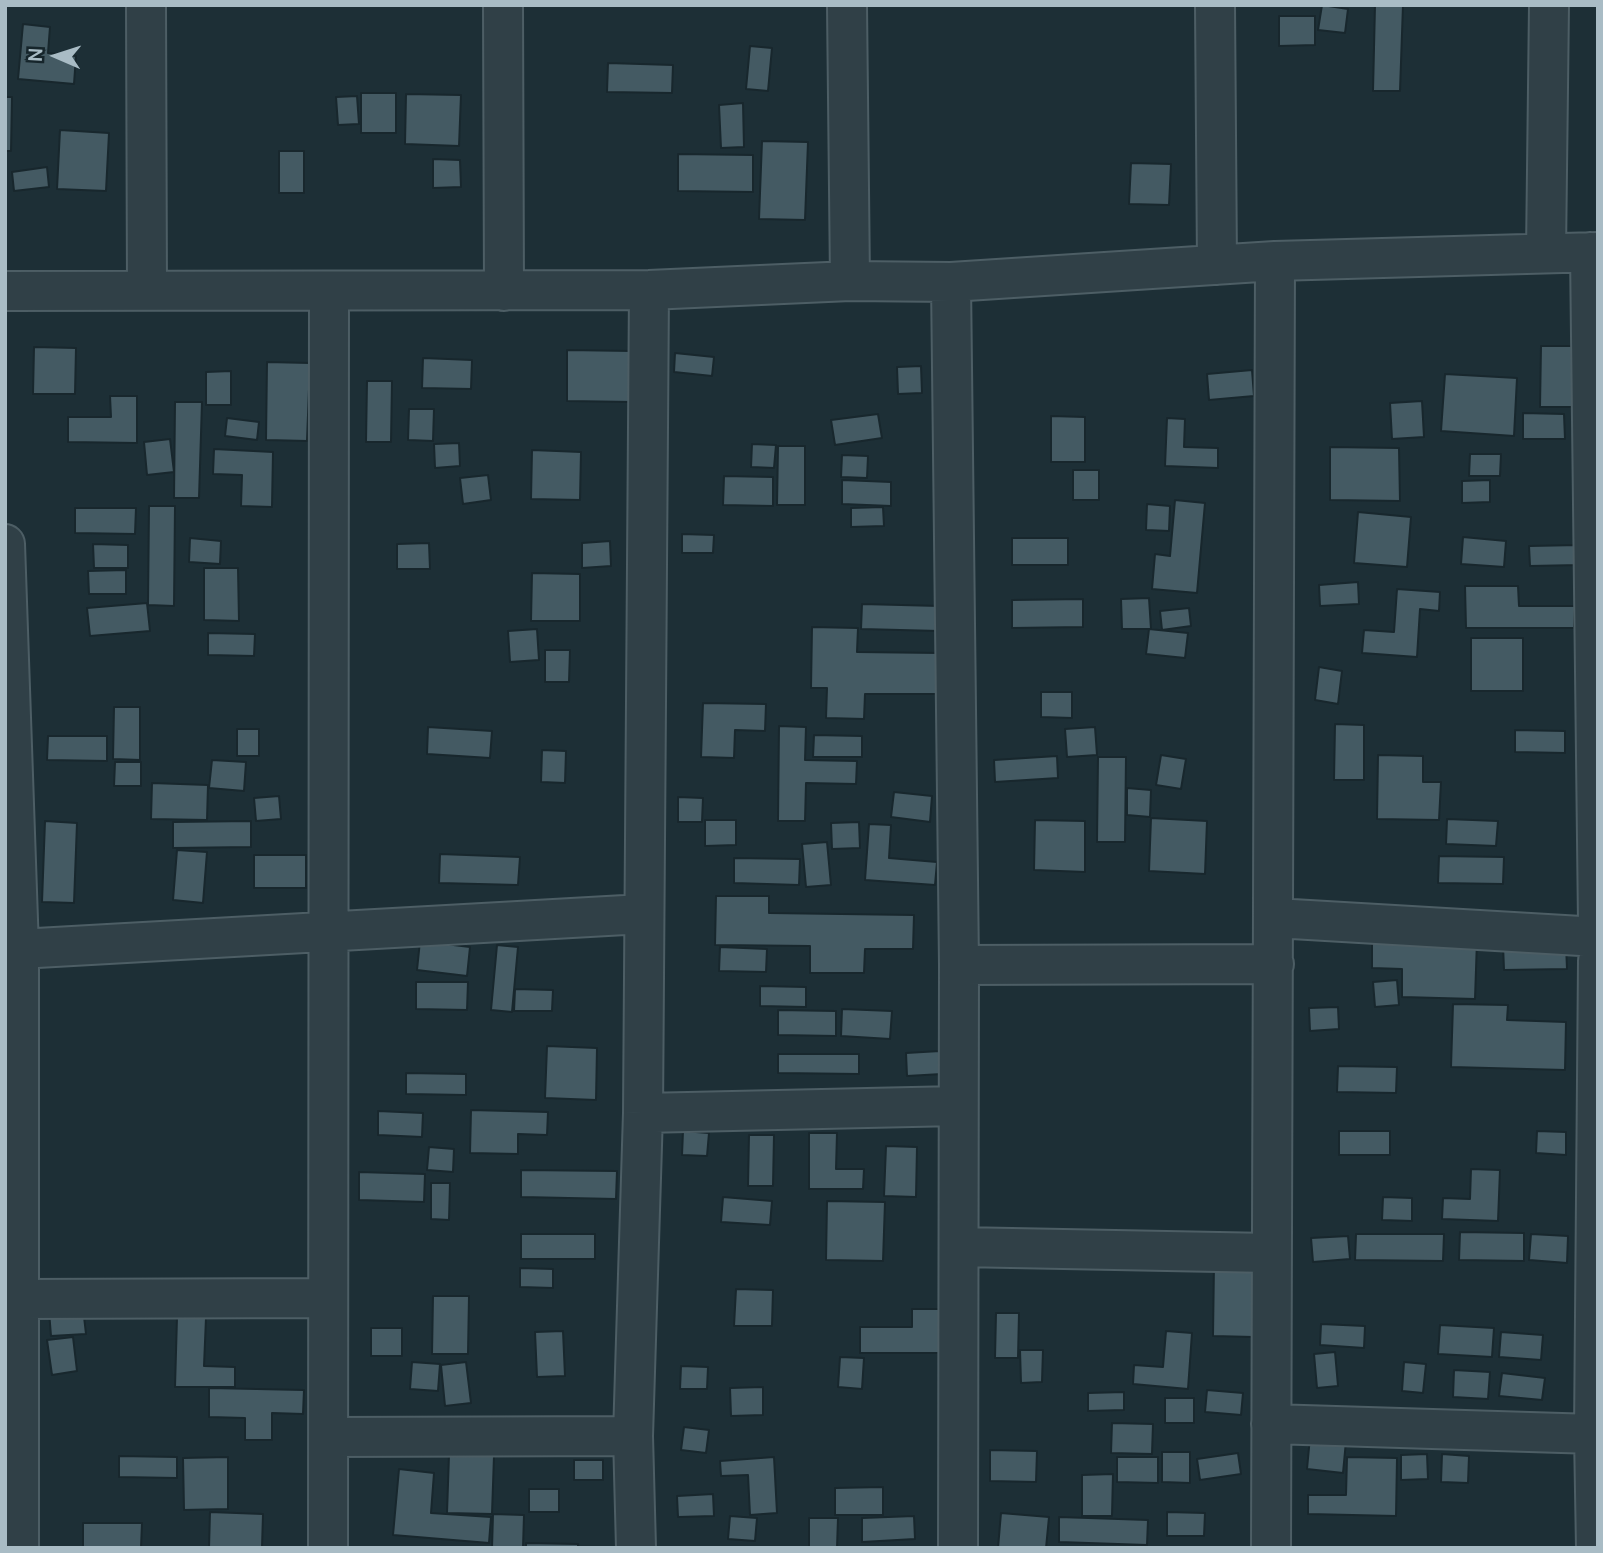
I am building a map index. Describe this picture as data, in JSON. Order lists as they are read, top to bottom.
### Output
{
  "north": "left"
}
